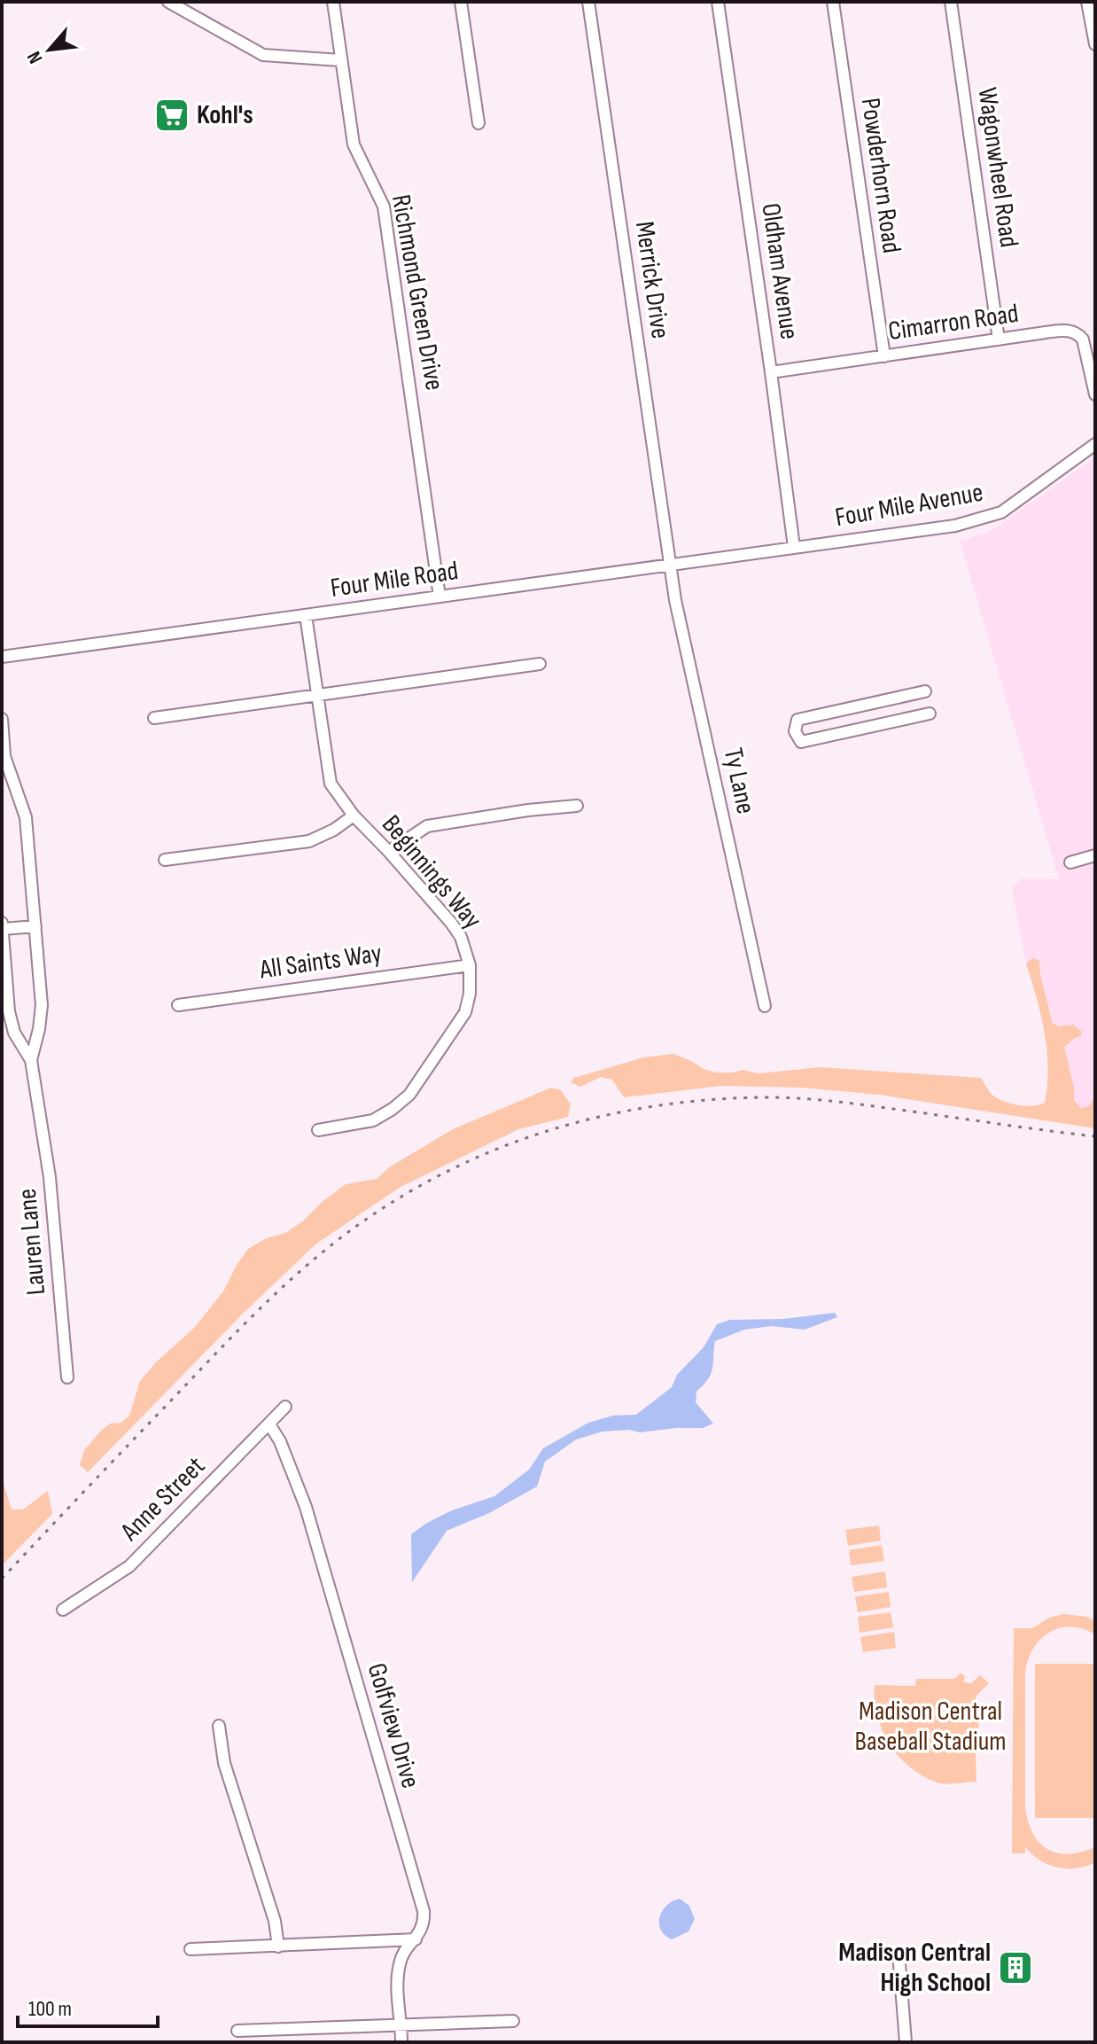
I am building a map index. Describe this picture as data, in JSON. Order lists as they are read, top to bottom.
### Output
{
  "streets": {
    "street": [
      "Wagonwheel Road",
      "Powderhorn Road",
      "Oldham Avenue",
      "Merrick Drive",
      "Richmond Green Drive",
      "Cimarron Road",
      "Four Mile Avenue",
      "Four Mile Road",
      "Ty Lane",
      "Beginnings Way",
      "All Saints Way",
      "Lauren Lane",
      "Anne Street",
      "Golfview Drive"
    ]
  },
  "crossings": [
    ["Wagonwheel Road", "Cimarron Road"],
    ["Powderhorn Road", "Cimarron Road"],
    ["Oldham Avenue", "Cimarron Road"],
    ["Oldham Avenue", "Four Mile Avenue"],
    ["Oldham Avenue", "Four Mile Road"],
    ["Merrick Drive", "Four Mile Road"],
    ["Merrick Drive", "Ty Lane"],
    ["Richmond Green Drive", "Four Mile Road"],
    ["Four Mile Avenue", "Four Mile Road"],
    ["Four Mile Road", "Ty Lane"],
    ["Four Mile Road", "Beginnings Way"],
    ["Beginnings Way", "All Saints Way"],
    ["Anne Street", "Golfview Drive"]
  ],
  "parks": ["Madison Central Baseball Stadium"],
  "places": {
    "supermarket": ["Kohl's"],
    "building": ["Madison Central High School"]
  },
  "scale_bar": "100 m",
  "north": "bottom left"
}
